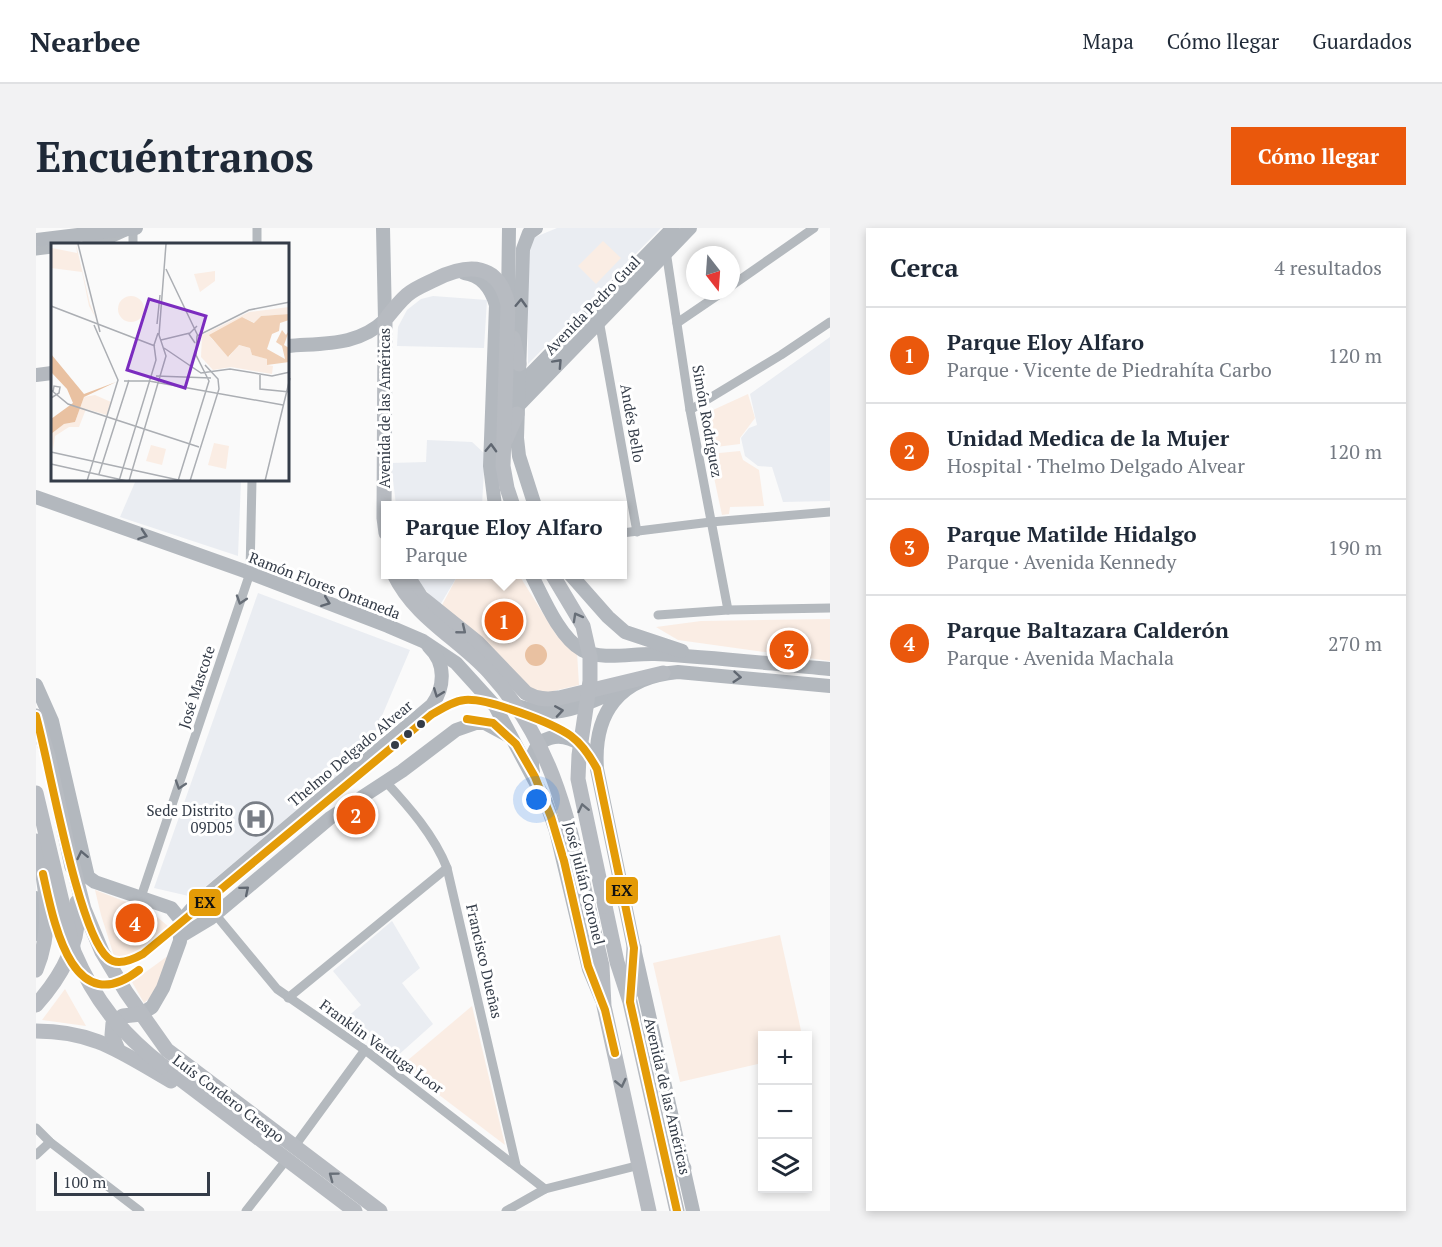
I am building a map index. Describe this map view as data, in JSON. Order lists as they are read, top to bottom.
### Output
{
  "streets": {
    "main road": [
      "Avenida Pedro Gual",
      "Avenida de las Américas",
      "Ramón Flores Ontaneda",
      "Thelmo Delgado Alvear",
      "José Julián Coronel",
      "Luís Cordero Crespo"
    ],
    "street": [
      "Simón Rodríguez",
      "Andés Bello",
      "José Mascote",
      "Francisco Dueñas",
      "Franklin Verduga Loor"
    ]
  },
  "crossings": [
    ["Avenida Pedro Gual", "Simón Rodríguez"],
    ["Avenida Pedro Gual", "Andés Bello"],
    ["Ramón Flores Ontaneda", "José Mascote"],
    ["Ramón Flores Ontaneda", "Thelmo Delgado Alvear"],
    ["Ramón Flores Ontaneda", "José Julián Coronel"],
    ["Francisco Dueñas", "Franklin Verduga Loor"]
  ],
  "one_way": ["Ramón Flores Ontaneda", "José Mascote"],
  "places": {
    "hospital": ["Sede Distrito 09D05"]
  },
  "lines": ["transit line EX"],
  "scale_bar": "100 m",
  "north": "bottom",
  "page": {
    "header": "Nearbee",
    "nav": ["Mapa", "Cómo llegar", "Guardados"],
    "buttons": "Cómo llegar",
    "title": "Encuéntranos",
    "heading": ["Cerca", "4 resultados"],
    "list": [
      {
        "mark": "1",
        "name": "Parque Eloy Alfaro",
        "note": "Parque · Vicente de Piedrahíta Carbo",
        "value": "120 m"
      },
      {
        "mark": "2",
        "name": "Unidad Medica de la Mujer",
        "note": "Hospital · Thelmo Delgado Alvear",
        "value": "120 m"
      },
      {
        "mark": "3",
        "name": "Parque Matilde Hidalgo",
        "note": "Parque · Avenida Kennedy",
        "value": "190 m"
      },
      {
        "mark": "4",
        "name": "Parque Baltazara Calderón",
        "note": "Parque · Avenida Machala",
        "value": "270 m"
      }
    ],
    "popup": ["Parque Eloy Alfaro", "Parque"],
    "pins": [
      "1",
      "3",
      "2",
      "4"
    ],
    "map_buttons": ["+", "−"],
    "scale": "100 m"
  }
}
